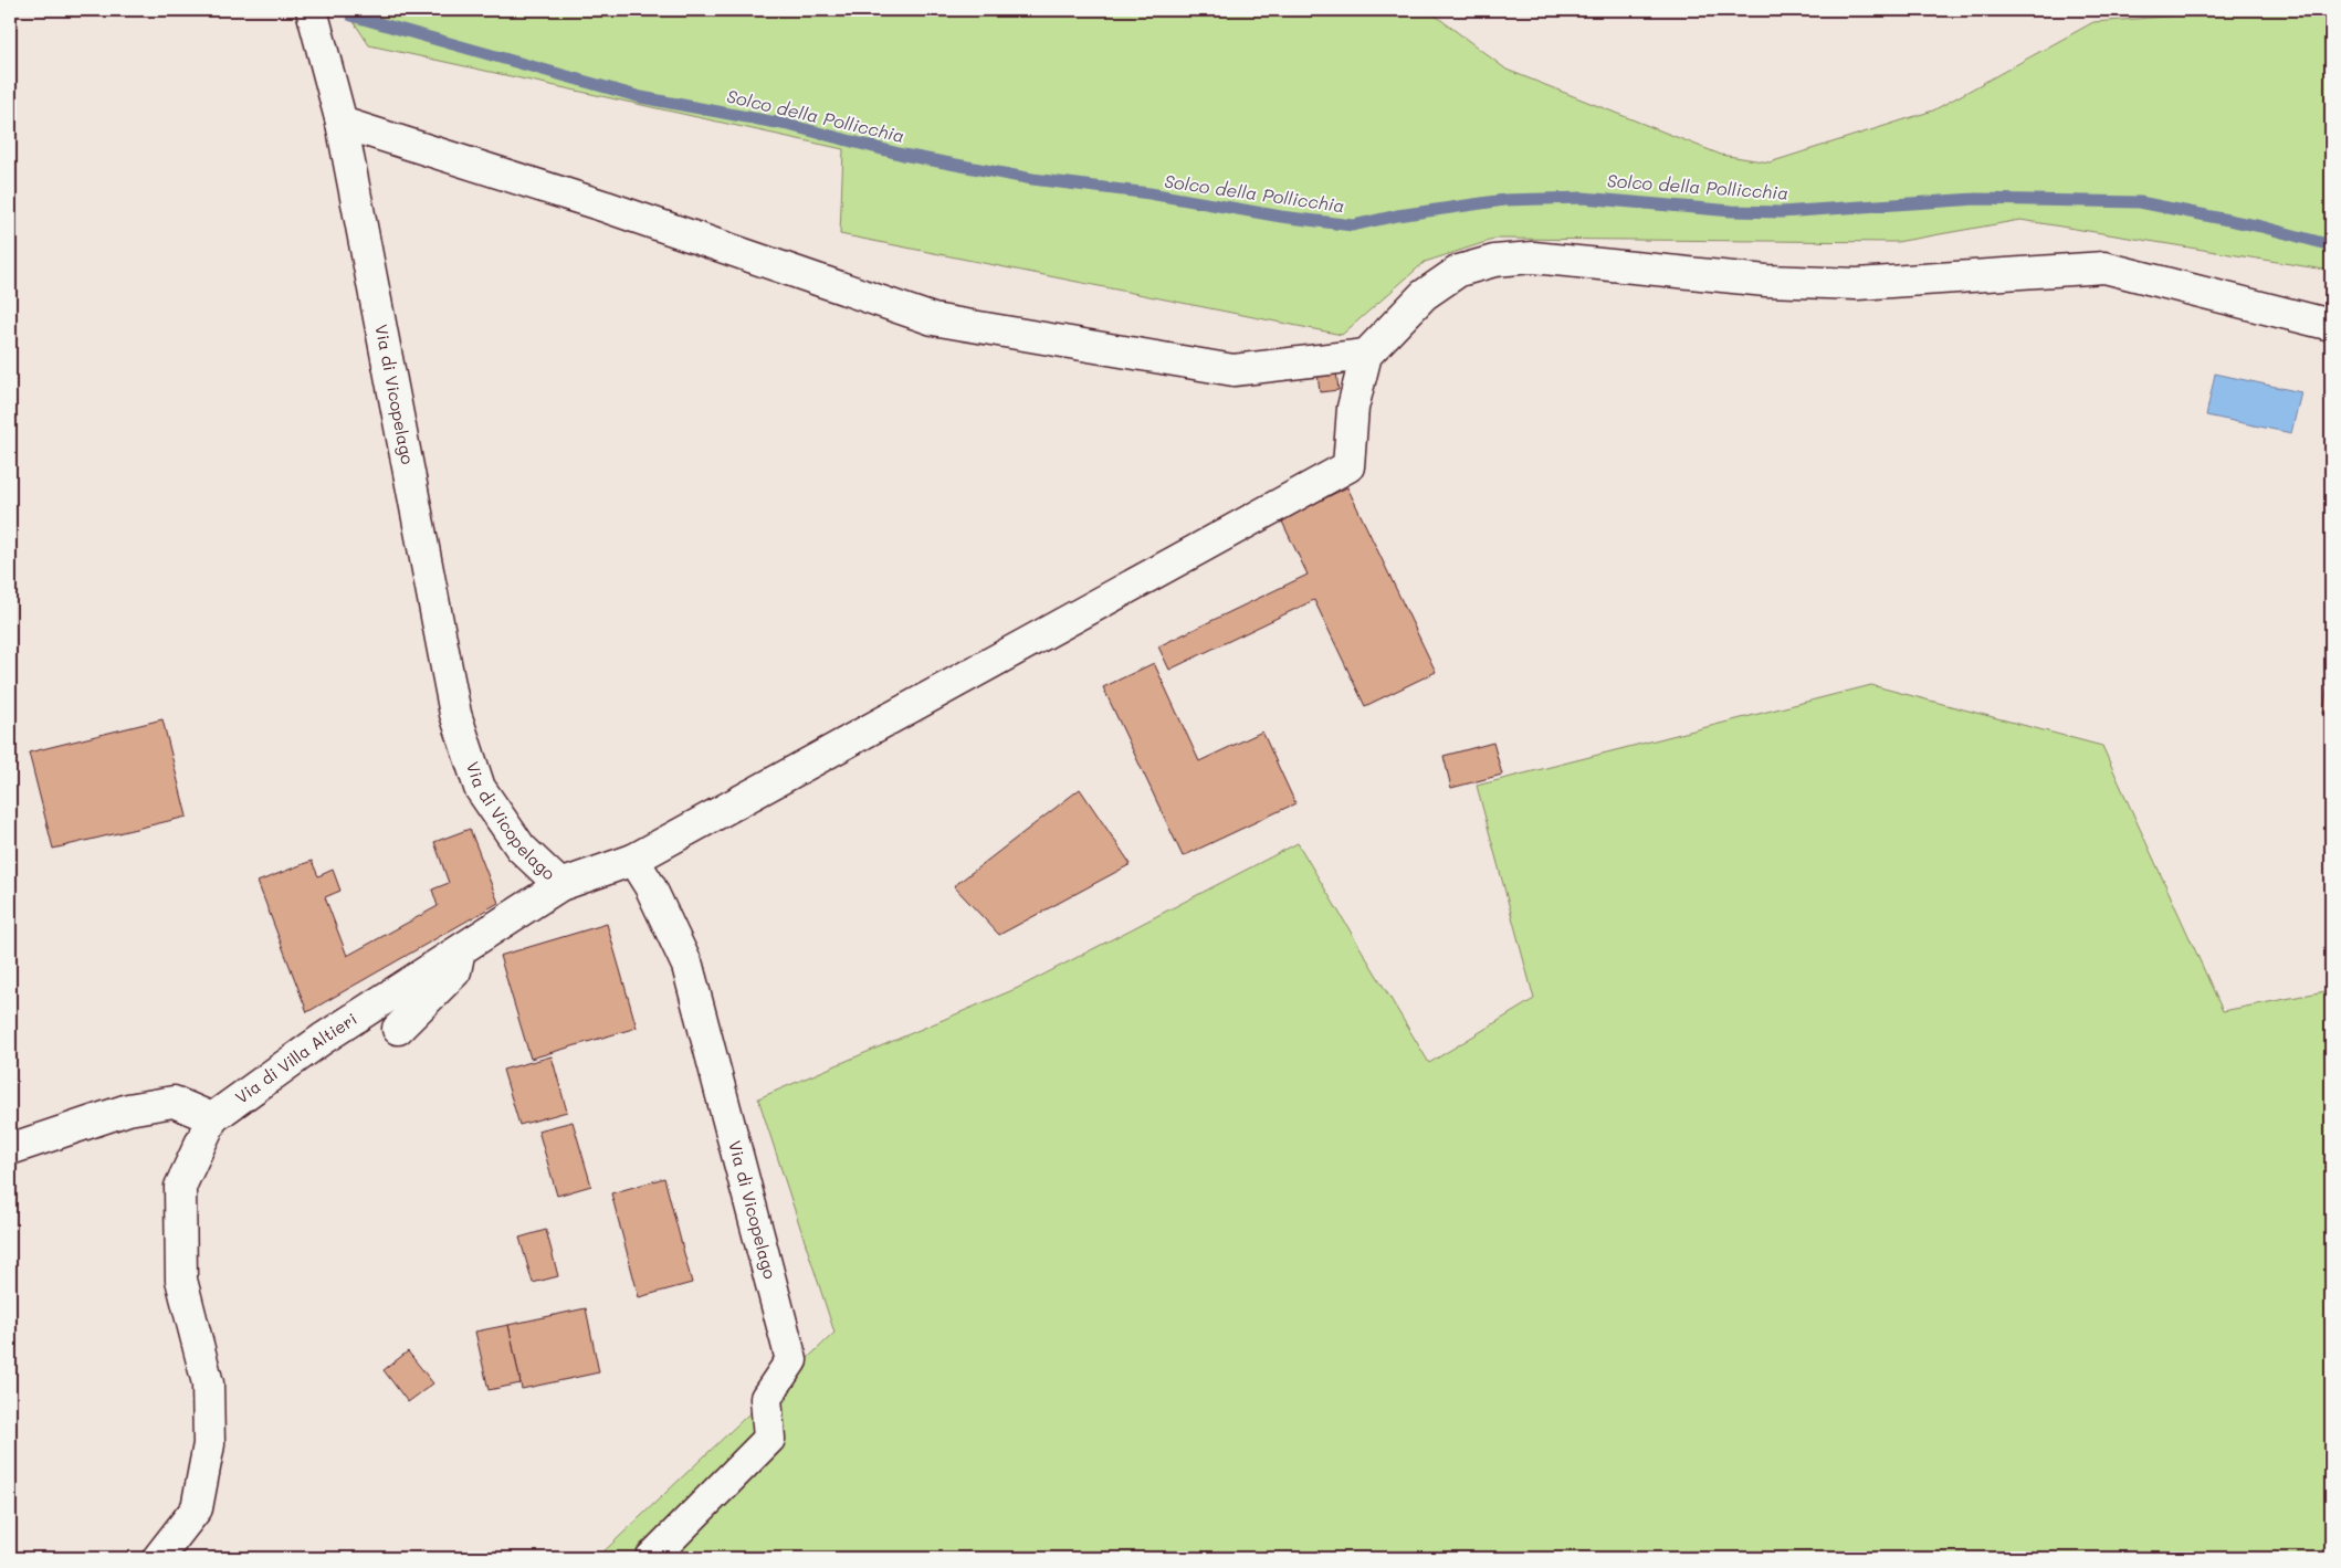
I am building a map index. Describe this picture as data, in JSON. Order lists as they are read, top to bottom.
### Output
{
  "streets": {
    "street": ["Via di Vicopelago", "Via di Villa Altieri"]
  },
  "crossings": [
    ["Via di Vicopelago", "Via di Villa Altieri"]
  ],
  "water": ["Solco della Pollicchia"]
}
